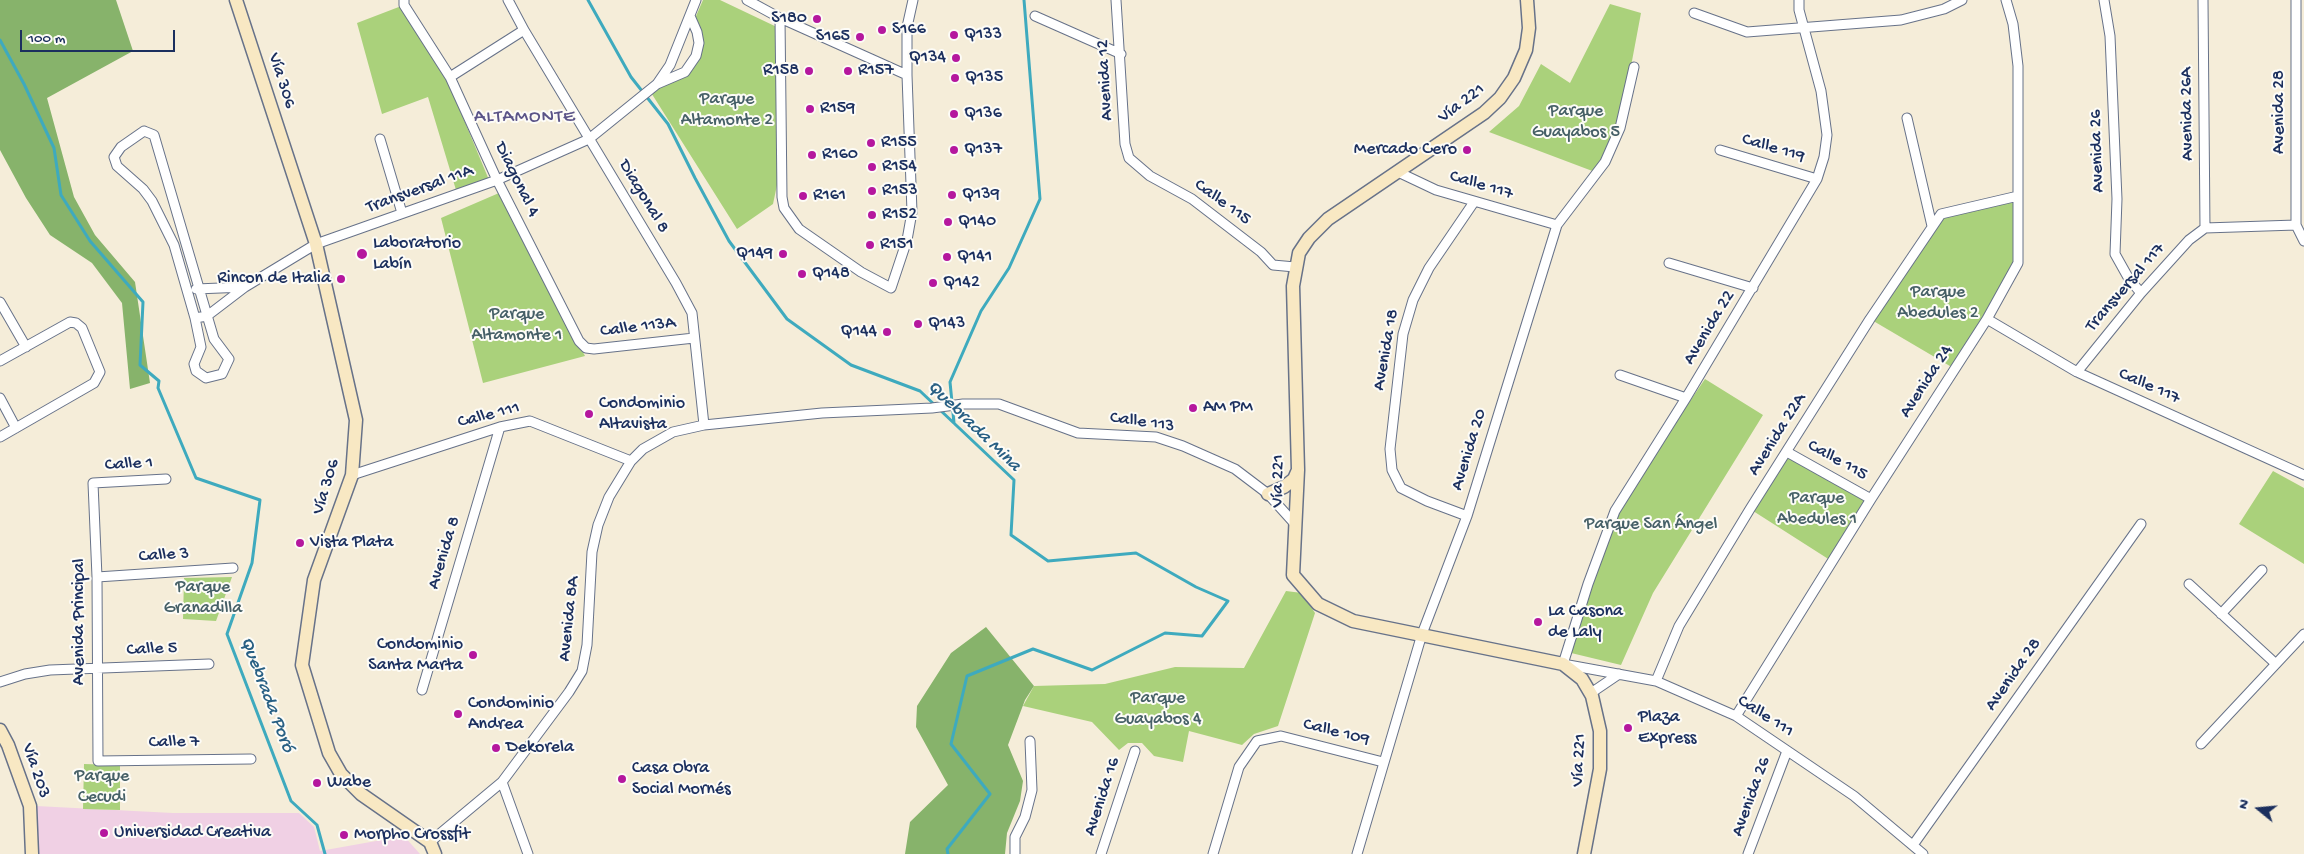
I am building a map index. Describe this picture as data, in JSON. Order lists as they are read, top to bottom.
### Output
{
  "streets": {
    "main road": ["Vía 306", "Vía 221", "Vía 203"],
    "street": [
      "Avenida 12",
      "Avenida 28",
      "Avenida 26A",
      "Calle 119",
      "Avenida 26",
      "Diagonal 4",
      "Calle 117",
      "Transversal 11A",
      "Diagonal 8",
      "Calle 115",
      "Transversal 117",
      "Calle 113A",
      "Avenida 22",
      "Avenida 18",
      "Avenida 24",
      "Calle 111",
      "Calle 113",
      "Avenida 22A",
      "Avenida 20",
      "Calle 1",
      "Avenida 8",
      "Calle 3",
      "Avenida 8A",
      "Avenida Principal",
      "Calle 5",
      "Calle 109",
      "Calle 7",
      "Avenida 16"
    ]
  },
  "crossings": [
    ["Avenida 12", "Calle 115"],
    ["Vía 306", "Transversal 11A"],
    ["Vía 306", "Calle 111"],
    ["Vía 306", "Avenida 8A"],
    ["Vía 221", "Calle 117"],
    ["Vía 221", "Calle 115"],
    ["Vía 221", "Avenida 22"],
    ["Vía 221", "Calle 111"],
    ["Vía 221", "Calle 113"],
    ["Vía 221", "Avenida 20"],
    ["Avenida 28", "Calle 111"],
    ["Avenida 26A", "Transversal 117"],
    ["Calle 119", "Avenida 22"],
    ["Avenida 26", "Transversal 117"],
    ["Avenida 26", "Calle 111"],
    ["Diagonal 4", "Transversal 11A"],
    ["Diagonal 4", "Calle 113A"],
    ["Calle 117", "Transversal 117"],
    ["Calle 117", "Avenida 18"],
    ["Calle 117", "Avenida 24"],
    ["Calle 117", "Avenida 20"],
    ["Transversal 11A", "Diagonal 8"],
    ["Diagonal 8", "Calle 113A"],
    ["Diagonal 8", "Calle 113"],
    ["Diagonal 8", "Avenida 8A"],
    ["Calle 115", "Avenida 24"],
    ["Calle 115", "Avenida 22A"],
    ["Avenida 22", "Calle 111"],
    ["Avenida 18", "Avenida 20"],
    ["Avenida 24", "Calle 111"],
    ["Avenida 24", "Avenida 22A"],
    ["Calle 111", "Avenida 22A"],
    ["Calle 111", "Avenida 8"],
    ["Calle 111", "Avenida 8A"],
    ["Calle 113", "Avenida 8A"],
    ["Avenida 20", "Calle 109"],
    ["Calle 1", "Avenida Principal"],
    ["Calle 3", "Avenida Principal"],
    ["Avenida Principal", "Calle 5"],
    ["Avenida Principal", "Calle 7"]
  ],
  "districts": ["ALTAMONTE"],
  "water": ["Quebrada Mina", "Quebrada Poró"],
  "parks": [
    "Parque Altamonte 2",
    "Parque Guayabos 5",
    "Parque Abedules 2",
    "Parque Altamonte 1",
    "Parque Abedules 1",
    "Parque San Ángel",
    "Parque Granadilla",
    "Parque Guayabos 4",
    "Parque Cecudi"
  ],
  "places": [
    "S180",
    "S166",
    "Q133",
    "S165",
    "Q134",
    "R158",
    "R157",
    "Q135",
    "R159",
    "Q136",
    "R155",
    "Q137",
    "Mercado Cero",
    "R160",
    "R154",
    "R153",
    "Q139",
    "R161",
    "R152",
    "Q140",
    "R151",
    "Laboratorio Labín",
    "Q149",
    "Q141",
    "Q148",
    "Rincon de Italia",
    "Q142",
    "Q143",
    "Q144",
    "AM PM",
    "Condominio Altavista",
    "Vista Plata",
    "La Casona de Laly",
    "Condominio Santa Marta",
    "Condominio Andrea",
    "Plaza Express",
    "Dekorela",
    "Casa Obra Social Mornés",
    "Wabe",
    "Universidad Creativa",
    "Morpho Crossfit"
  ],
  "scale_bar": "100 m",
  "north": "left"
}
